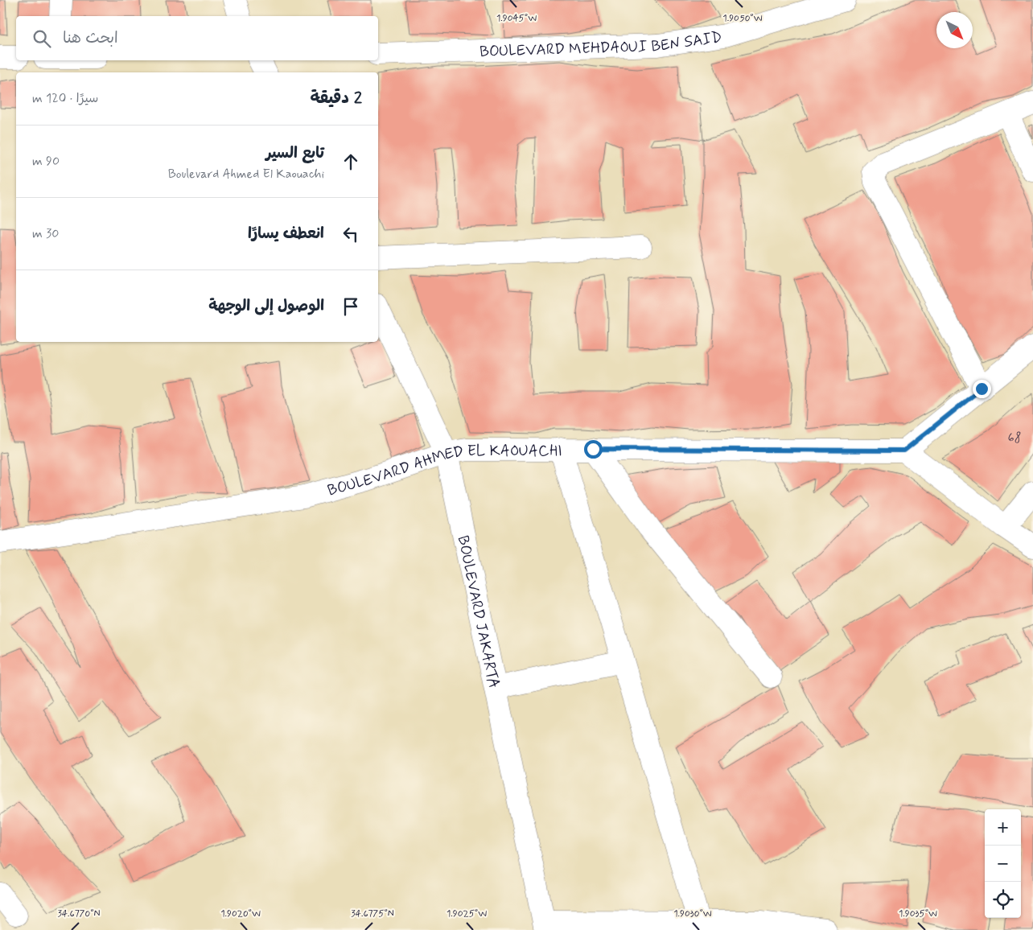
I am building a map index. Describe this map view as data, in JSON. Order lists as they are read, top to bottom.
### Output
{
  "streets": {
    "street": ["BOULEVARD MEHDAOUI BEN SAID", "BOULEVARD AHMED EL KAOUACHI", "BOULEVARD JAKARTA"]
  },
  "crossings": [
    ["BOULEVARD AHMED EL KAOUACHI", "BOULEVARD JAKARTA"]
  ],
  "house_numbers": ["68"],
  "north": "bottom right",
  "page": {
    "search": "ابحث هنا",
    "heading": ["2 دقيقة", "سيرًا · 120 m"],
    "list": [
      ["تابع السير", "Boulevard Ahmed El Kaouachi", "90 m"],
      ["انعطف يسارًا", "30 m"],
      "الوصول إلى الوجهة"
    ],
    "map_buttons": ["+", "−"]
  },
  "coordinates": [
    "1.9045°W",
    "1.9050°W",
    "1.9020°W",
    "1.9025°W",
    "1.9030°W",
    "1.9035°W",
    "34.6770°N",
    "34.6775°N"
  ]
}
